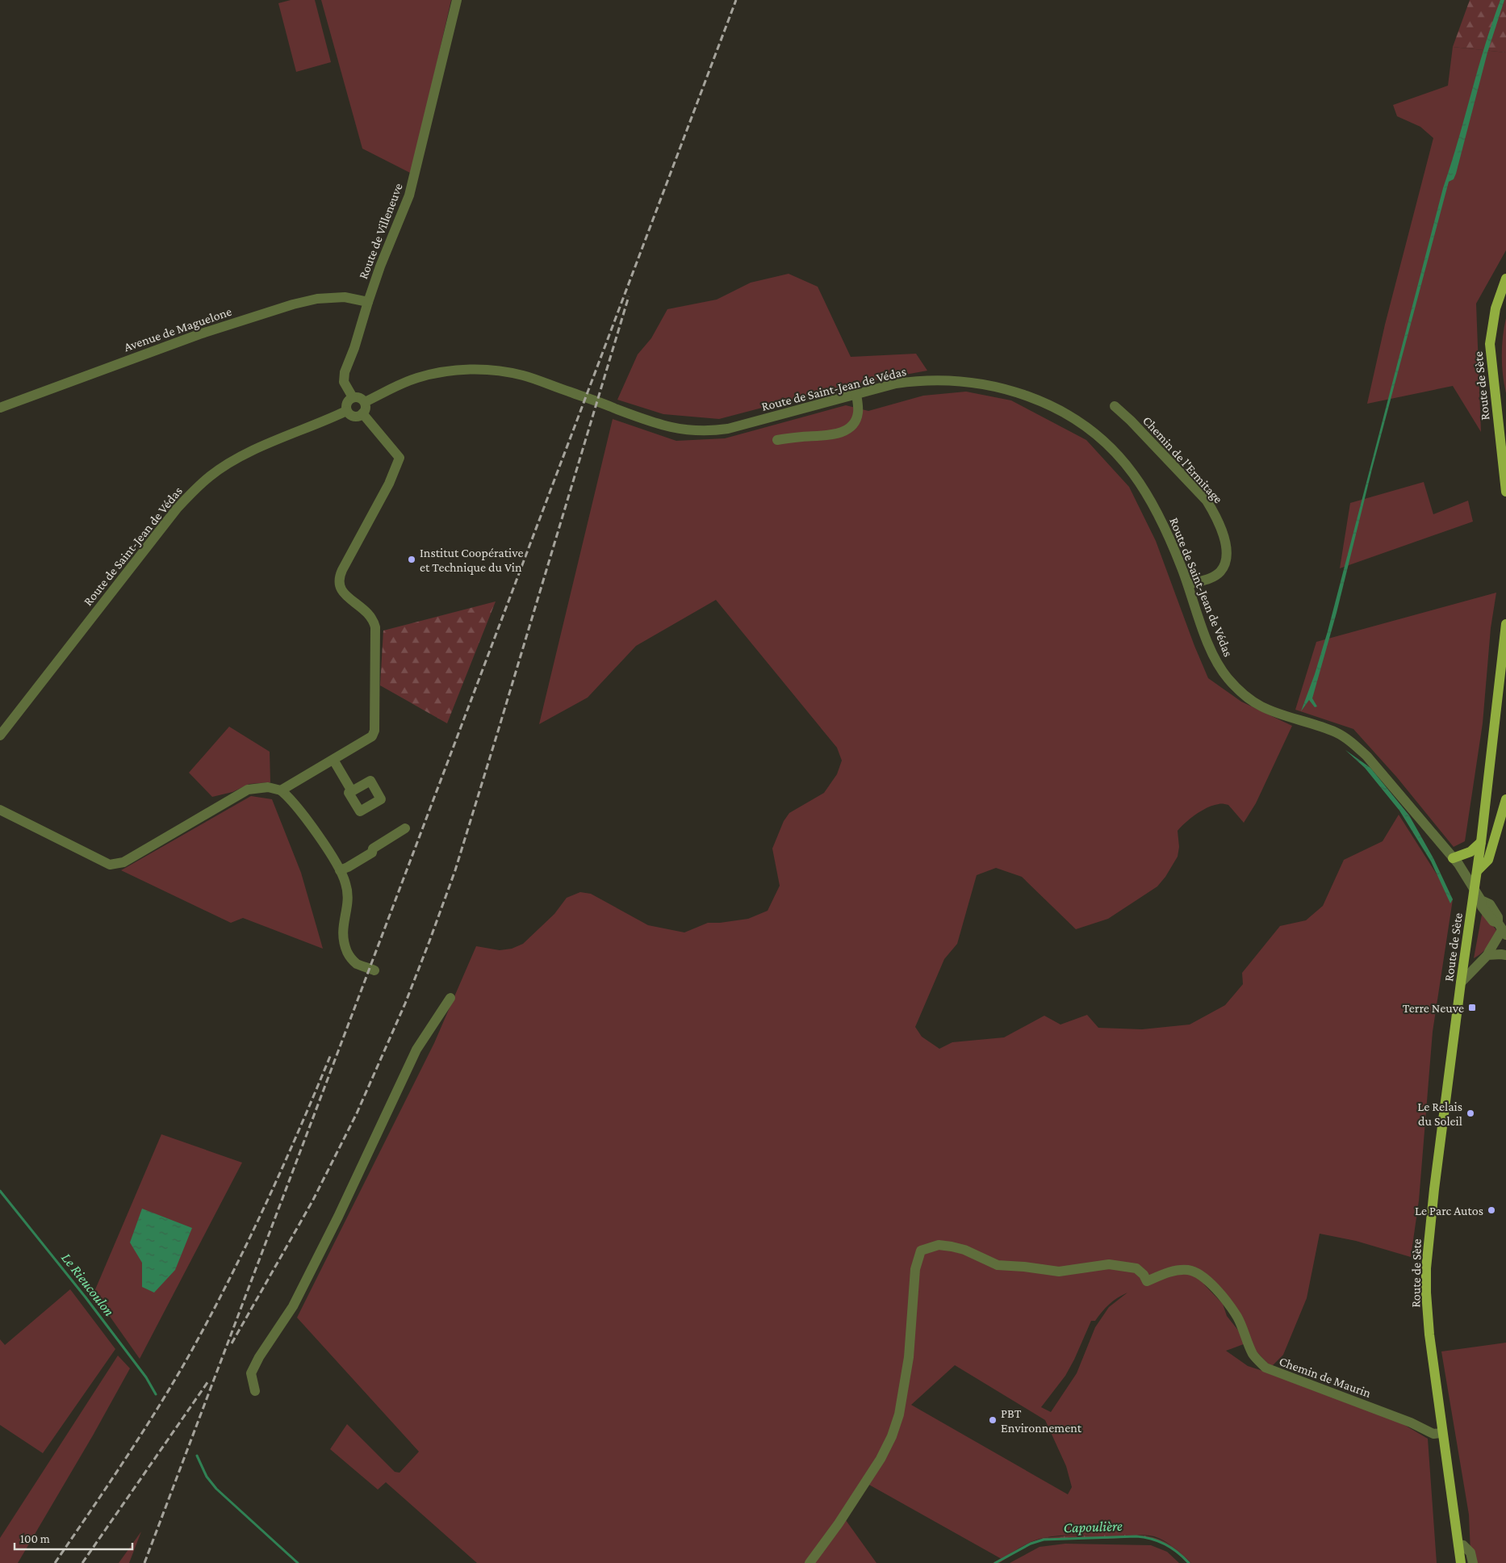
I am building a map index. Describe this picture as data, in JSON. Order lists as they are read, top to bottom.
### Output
{
  "streets": {
    "main road": ["Route de Sète"],
    "street": [
      "Route de Villeneuve",
      "Avenue de Maguelone",
      "Route de Saint-Jean de Védas",
      "Chemin de l'Ermitage",
      "Chemin de Maurin"
    ]
  },
  "crossings": [
    ["Route de Villeneuve", "Avenue de Maguelone"],
    ["Route de Villeneuve", "Route de Saint-Jean de Védas"],
    ["Route de Sète", "Chemin de Maurin"],
    ["Route de Saint-Jean de Védas", "Chemin de l'Ermitage"]
  ],
  "water": ["Le Rieucoulon", "Capoulière"],
  "places": {
    "other": [
      "Institut Coopérative et Technique du Vin",
      "Le Relais du Soleil",
      "Le Parc Autos",
      "PBT Environnement"
    ],
    "transit": ["Terre Neuve"]
  },
  "scale_bar": "100 m"
}
